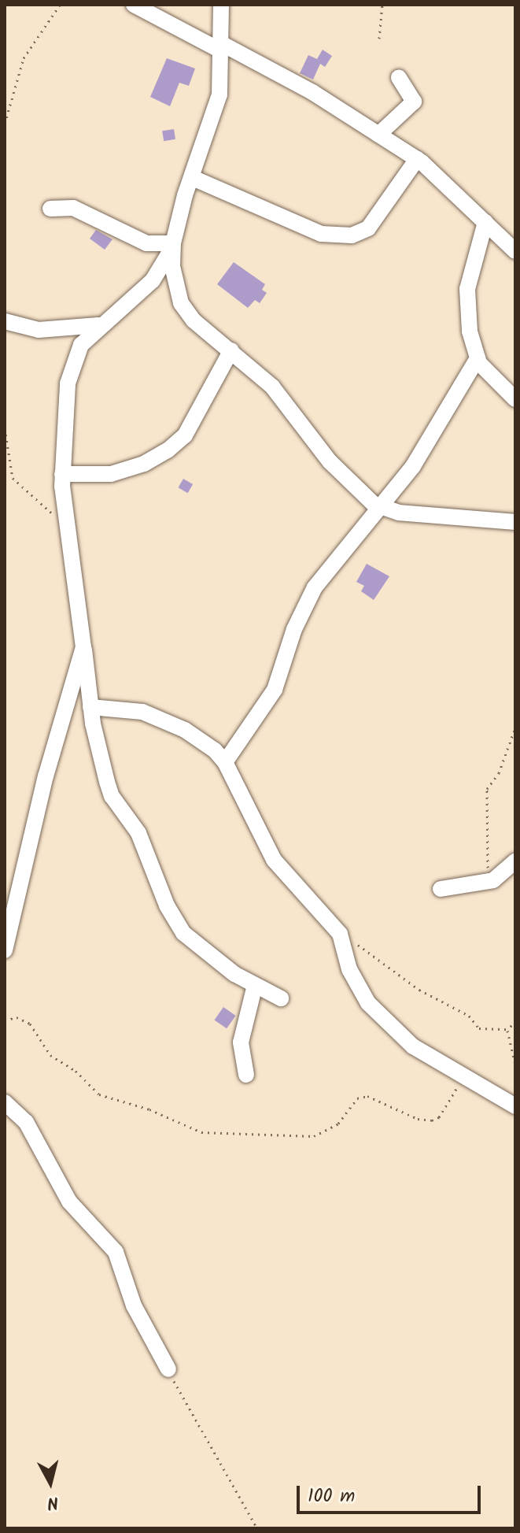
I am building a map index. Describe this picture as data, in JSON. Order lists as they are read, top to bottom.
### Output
{
  "scale_bar": "100 m",
  "north": "bottom"
}
